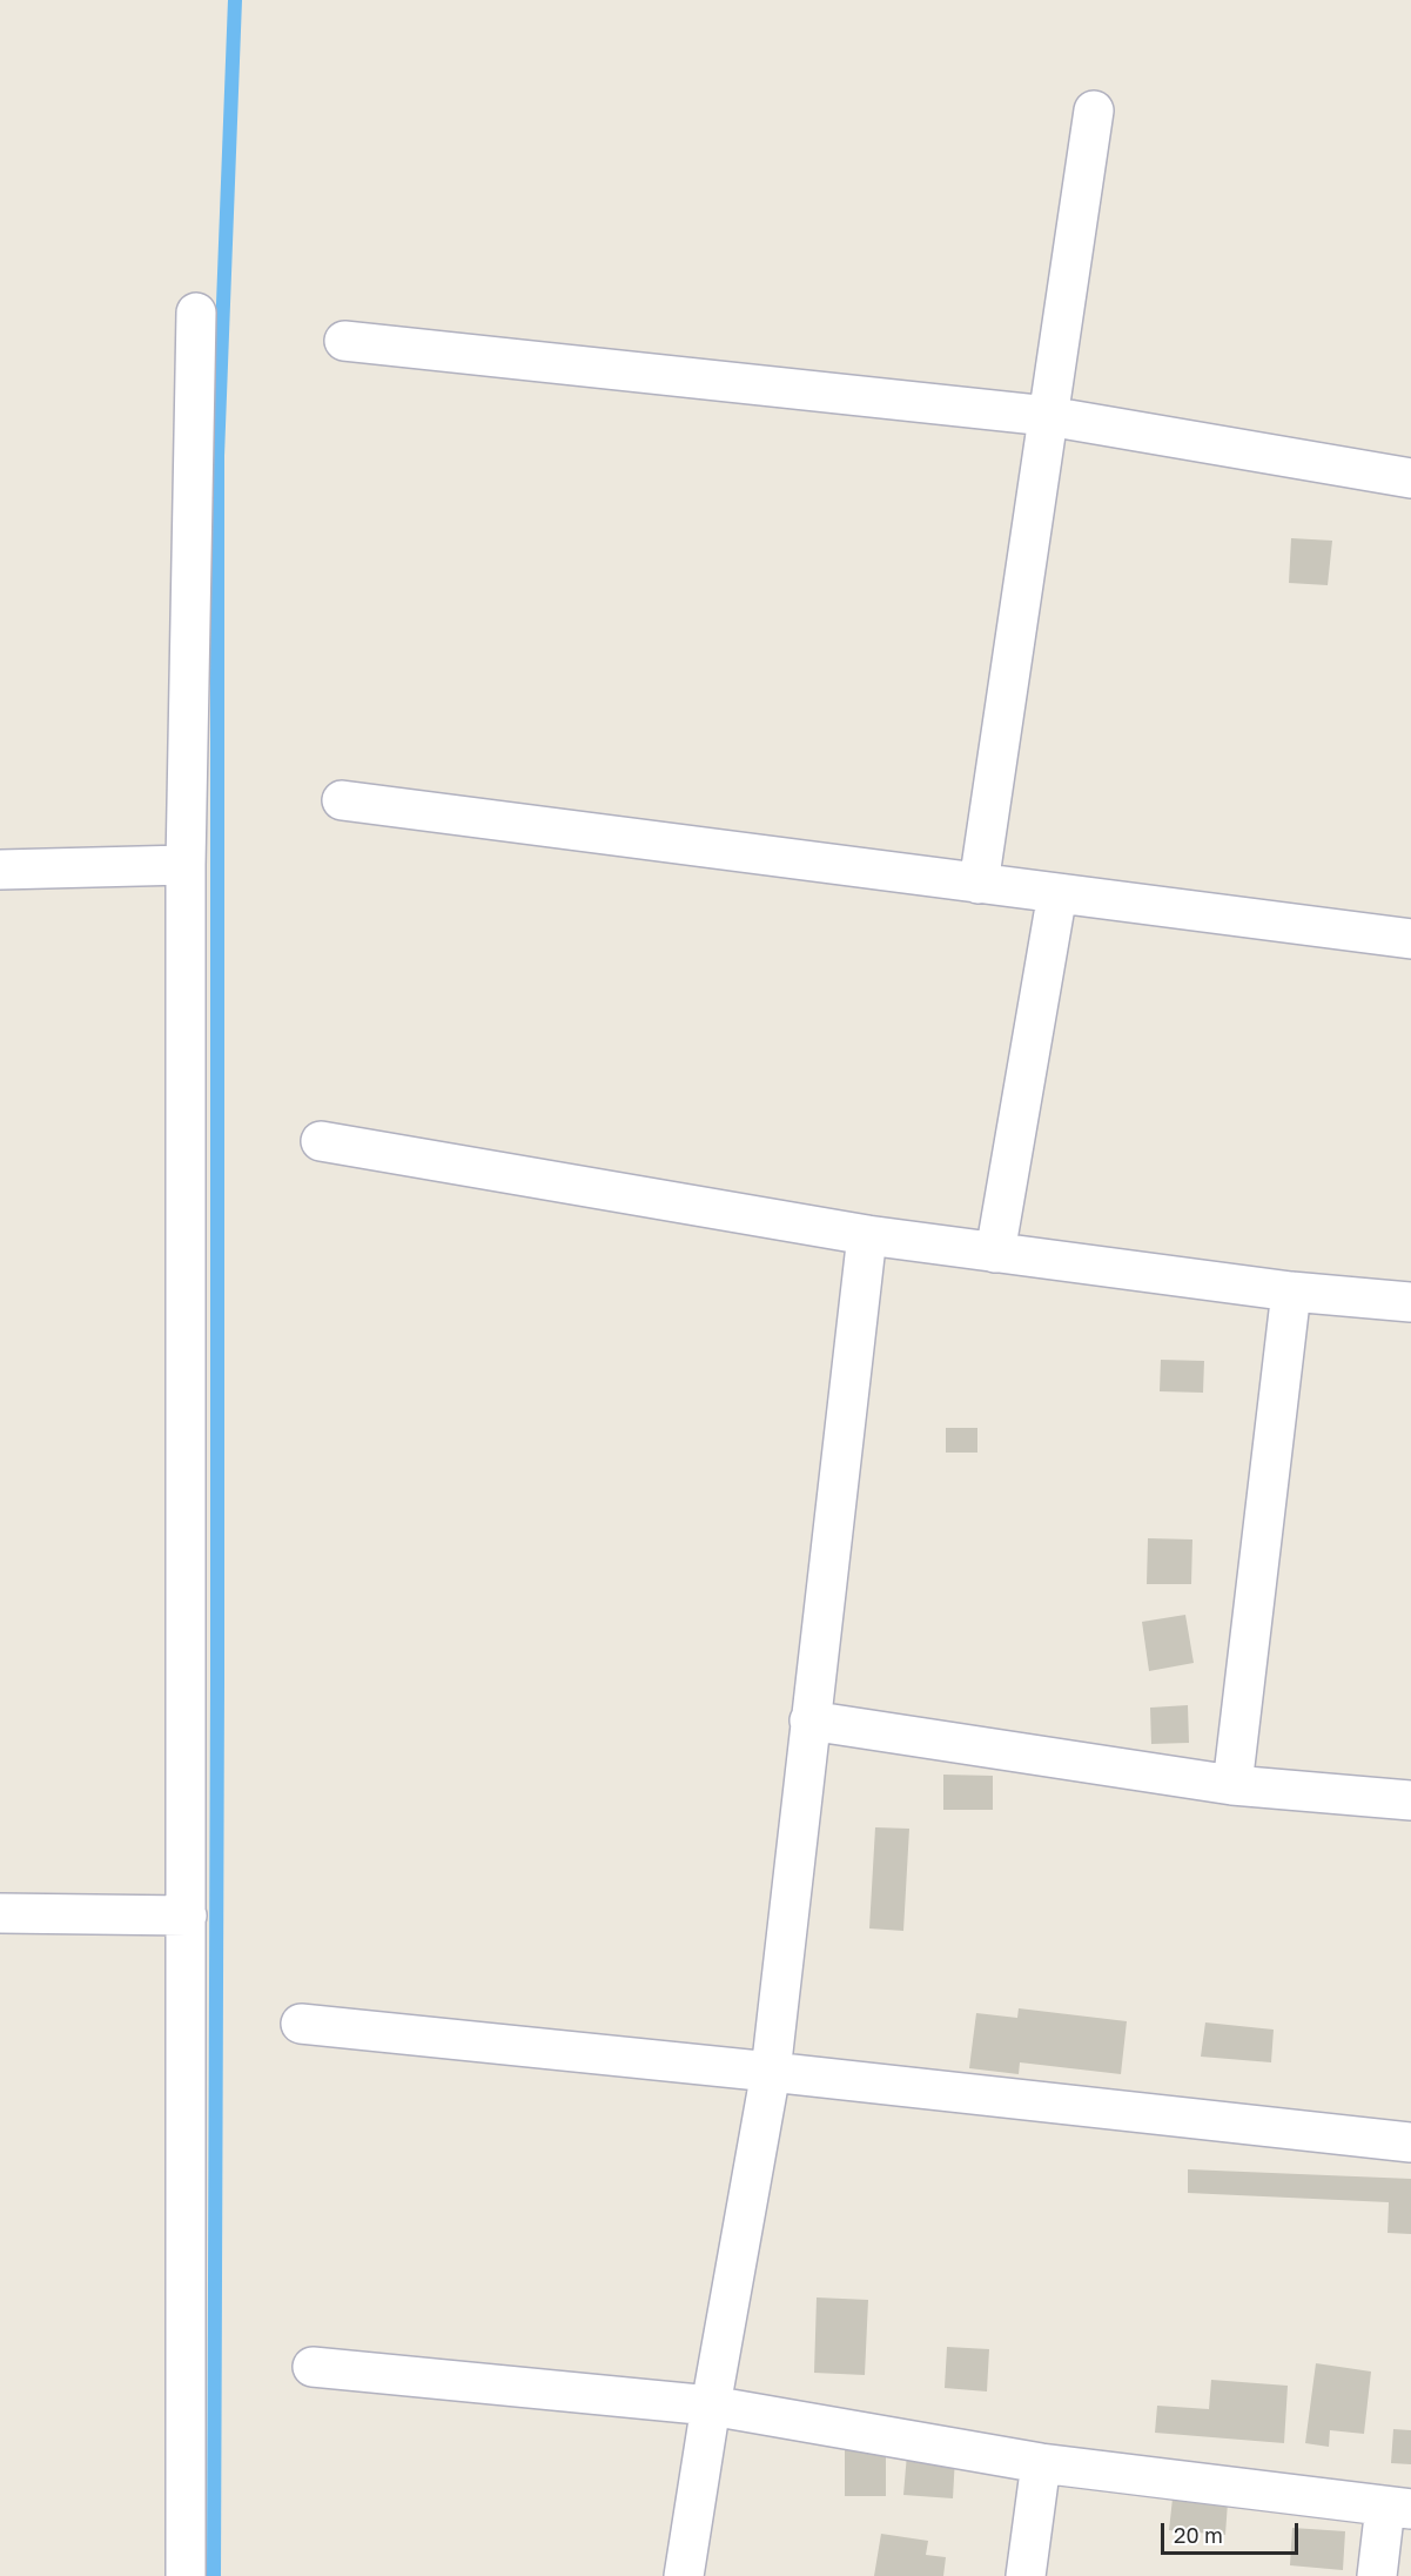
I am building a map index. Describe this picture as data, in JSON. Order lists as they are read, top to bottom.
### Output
{
  "scale_bar": "20 m"
}
